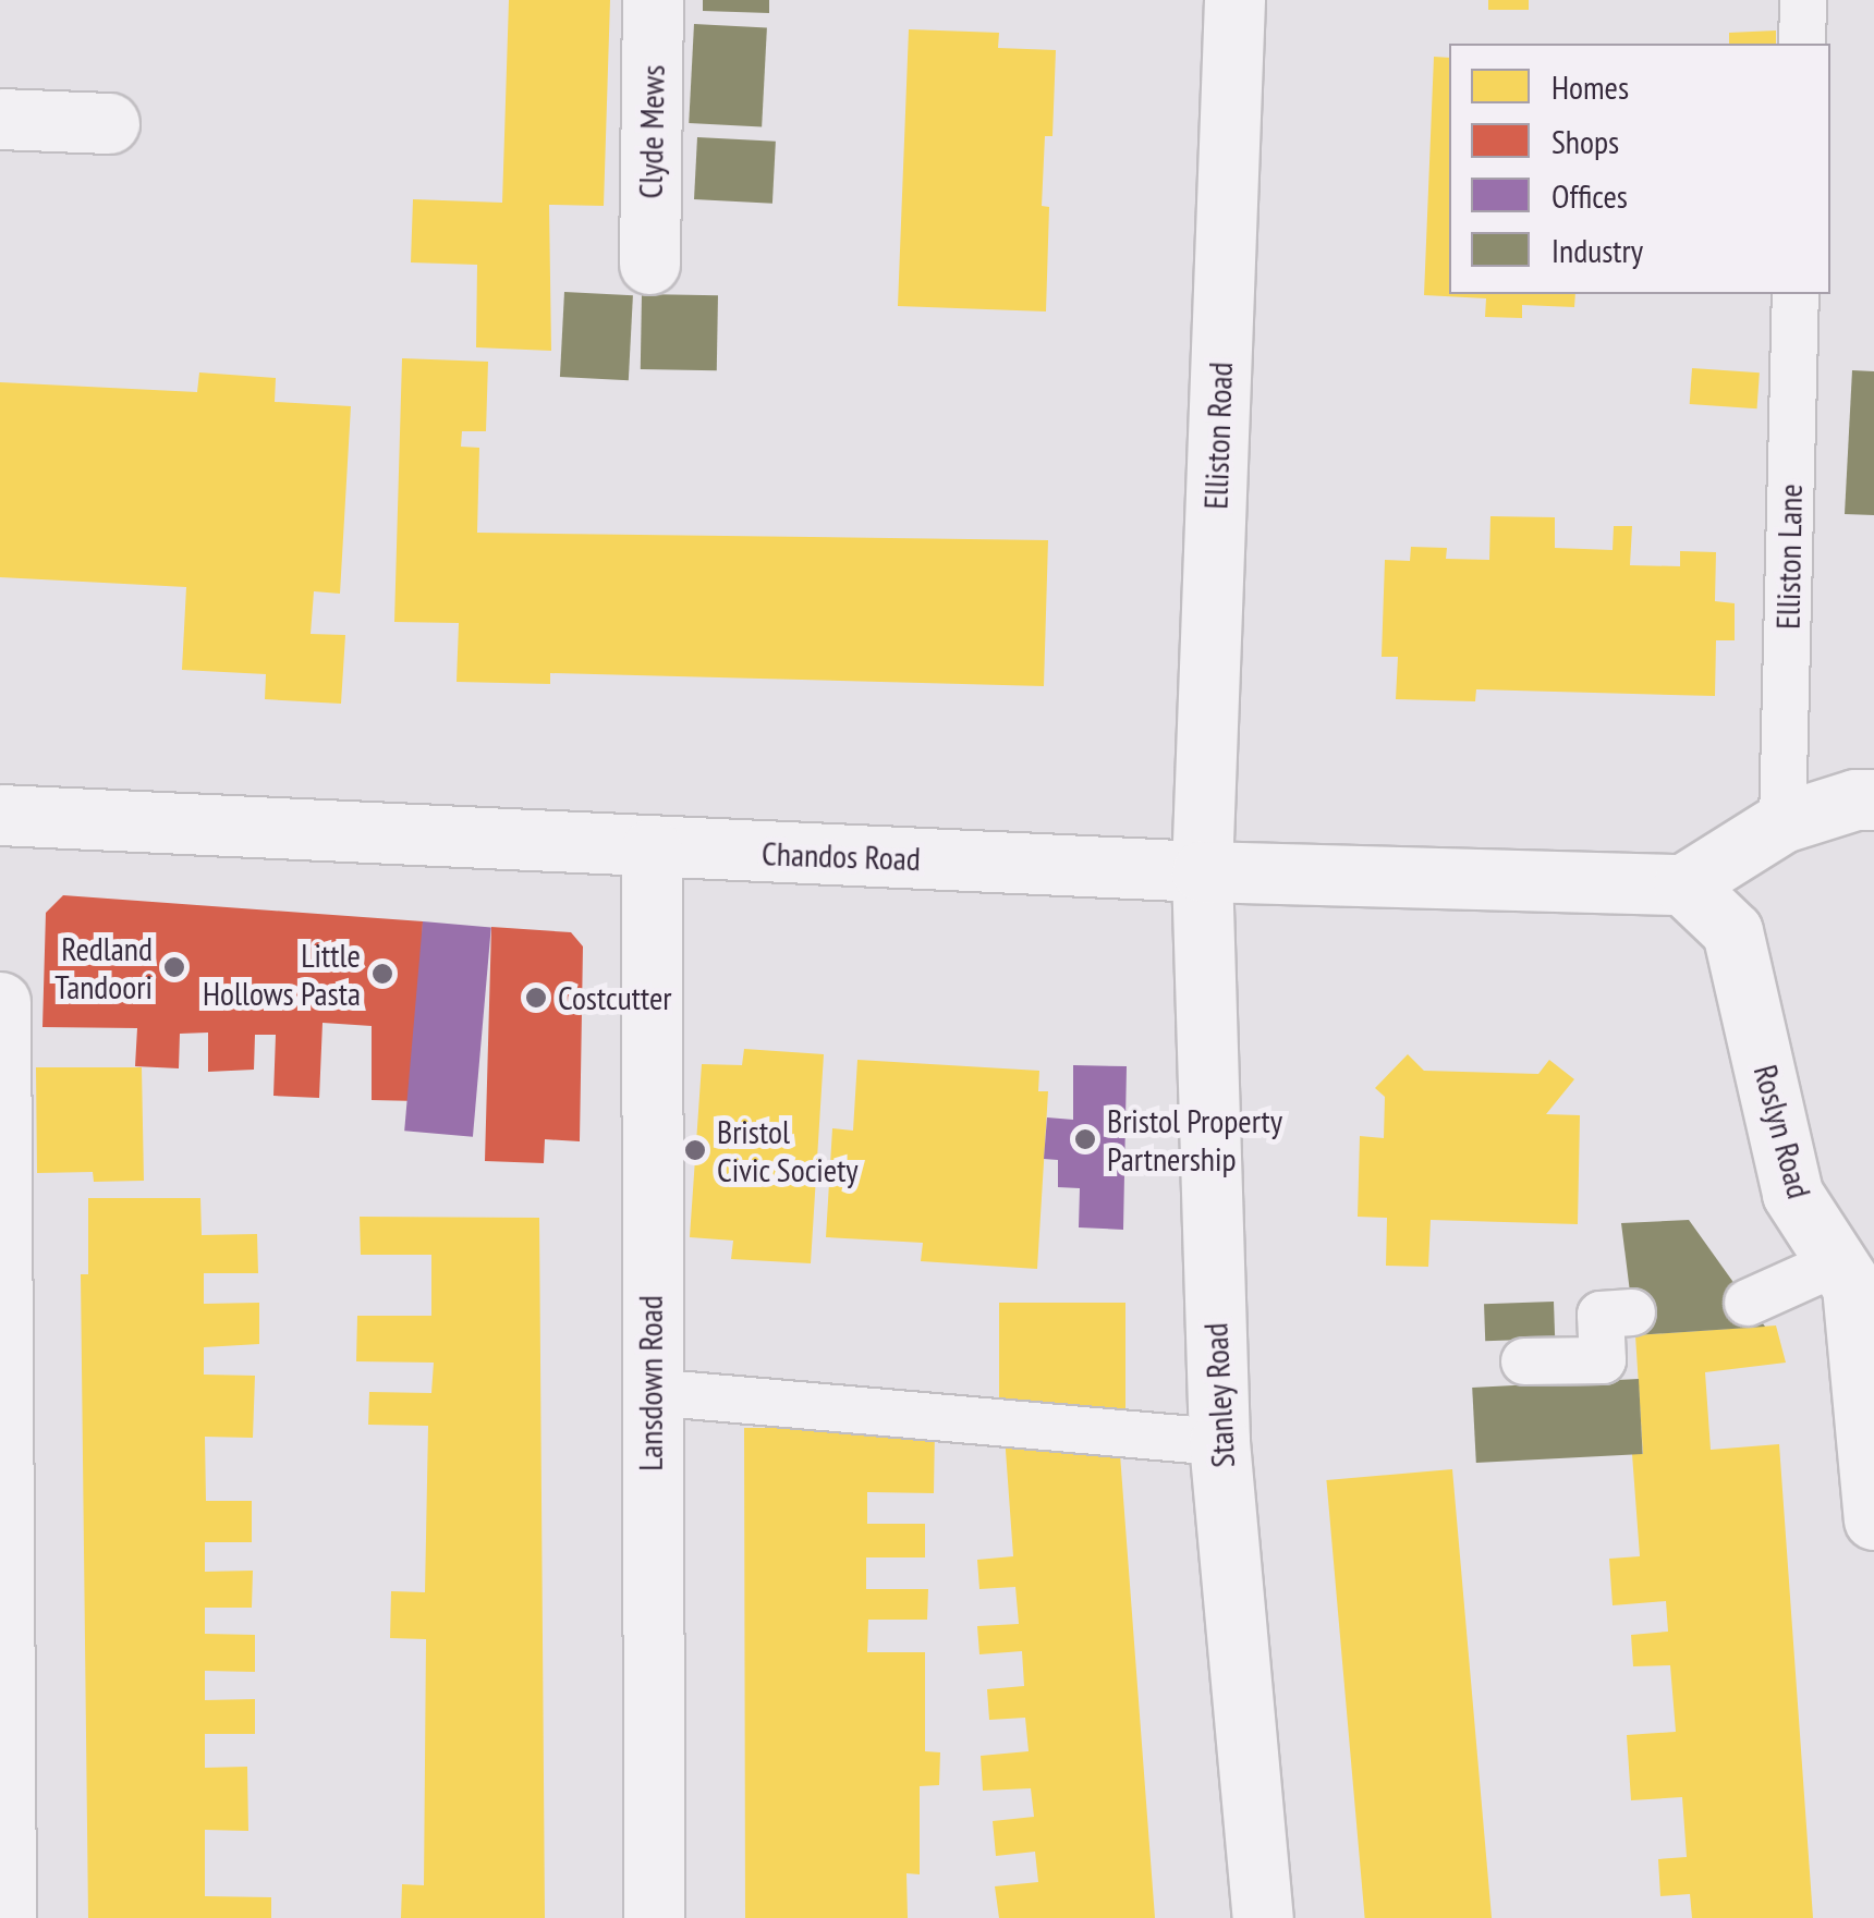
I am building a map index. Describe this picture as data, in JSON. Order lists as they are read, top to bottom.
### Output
{
  "streets": {
    "street": [
      "Clyde Mews",
      "Elliston Road",
      "Chandos Road",
      "Roslyn Road",
      "Lansdown Road",
      "Stanley Road"
    ],
    "lane": ["Elliston Lane"]
  },
  "crossings": [
    ["Elliston Road", "Chandos Road"],
    ["Elliston Road", "Stanley Road"],
    ["Chandos Road", "Roslyn Road"],
    ["Chandos Road", "Lansdown Road"],
    ["Chandos Road", "Stanley Road"]
  ],
  "places": [
    "Redland Tandoori",
    "Little Hollows Pasta",
    "Costcutter",
    "Bristol Property Partnership",
    "Bristol Civic Society"
  ],
  "legend": [
    "Homes",
    "Shops",
    "Offices",
    "Industry"
  ]
}
